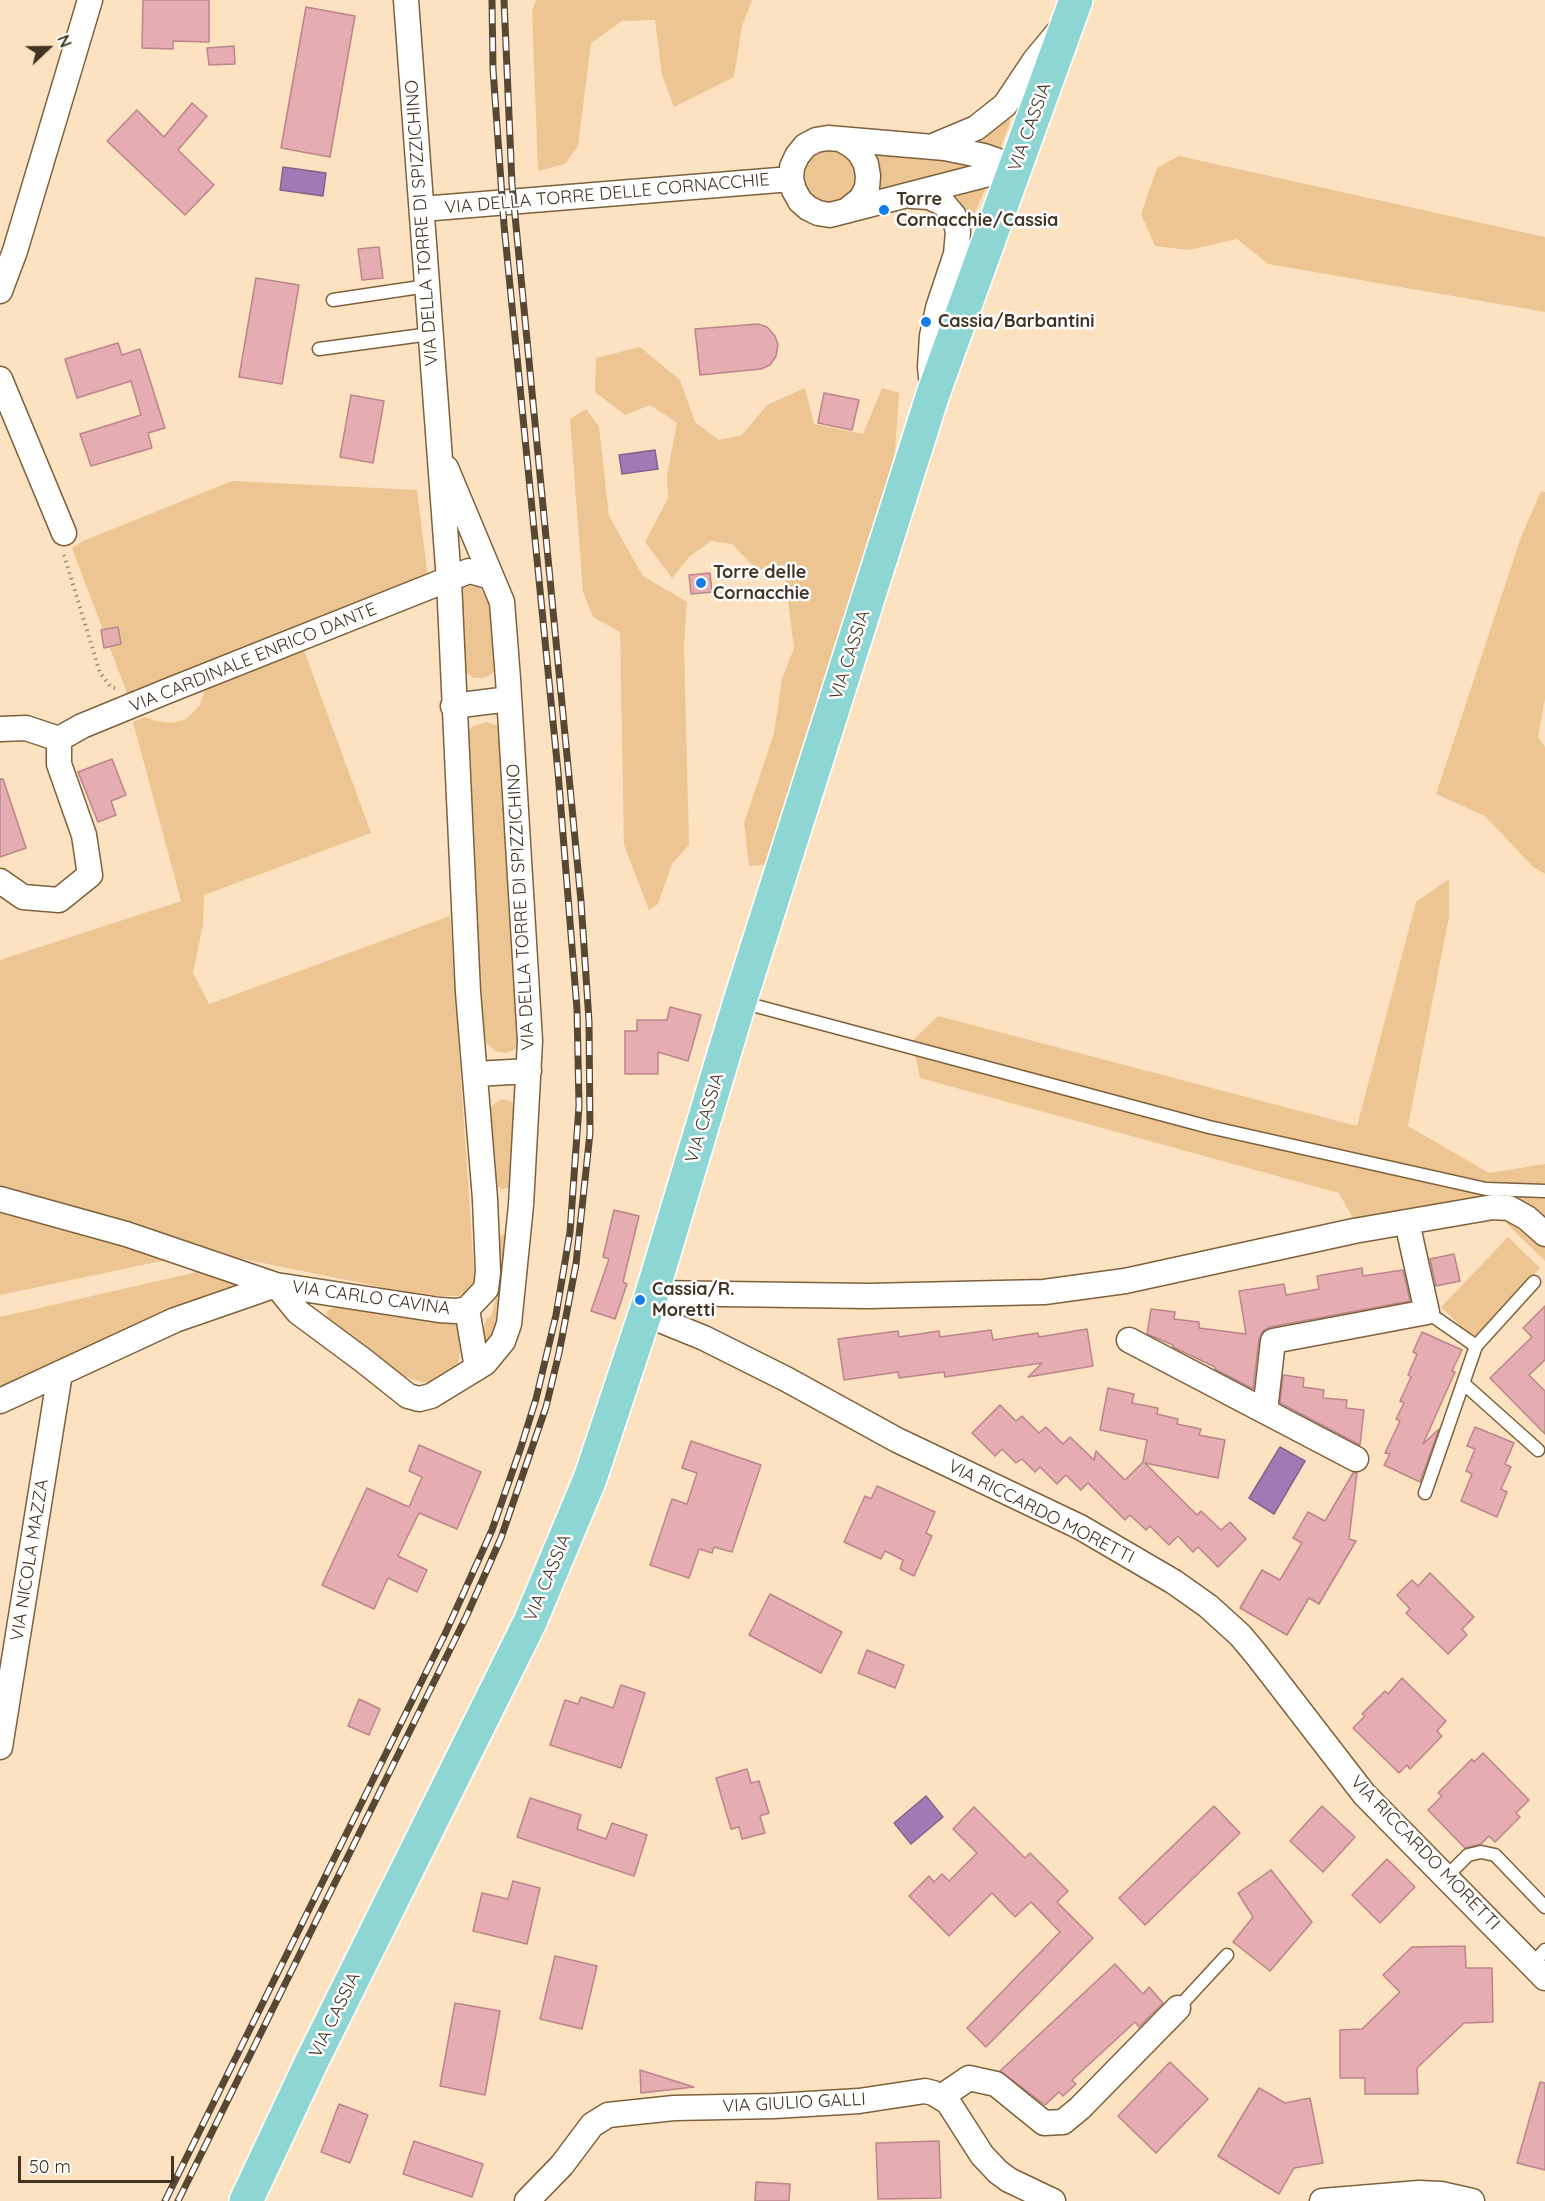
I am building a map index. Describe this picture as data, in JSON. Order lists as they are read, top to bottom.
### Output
{
  "streets": {
    "main road": ["VIA CASSIA"],
    "street": [
      "VIA DELLA TORRE DELLE CORNACCHIE",
      "VIA DELLA TORRE DI SPIZZICHINO",
      "VIA CARDINALE ENRICO DANTE",
      "VIA CARLO CAVINA",
      "VIA RICCARDO MORETTI",
      "VIA NICOLA MAZZA",
      "VIA GIULIO GALLI"
    ]
  },
  "crossings": [
    ["VIA CASSIA", "VIA DELLA TORRE DELLE CORNACCHIE"],
    ["VIA CASSIA", "VIA RICCARDO MORETTI"],
    ["VIA DELLA TORRE DELLE CORNACCHIE", "VIA DELLA TORRE DI SPIZZICHINO"],
    ["VIA DELLA TORRE DI SPIZZICHINO", "VIA CARDINALE ENRICO DANTE"],
    ["VIA DELLA TORRE DI SPIZZICHINO", "VIA CARLO CAVINA"]
  ],
  "places": [
    "Torre Cornacchie/Cassia",
    "Cassia/Barbantini",
    "Torre delle Cornacchie",
    "Cassia/R. Moretti"
  ],
  "scale_bar": "50 m",
  "north": "right"
}
